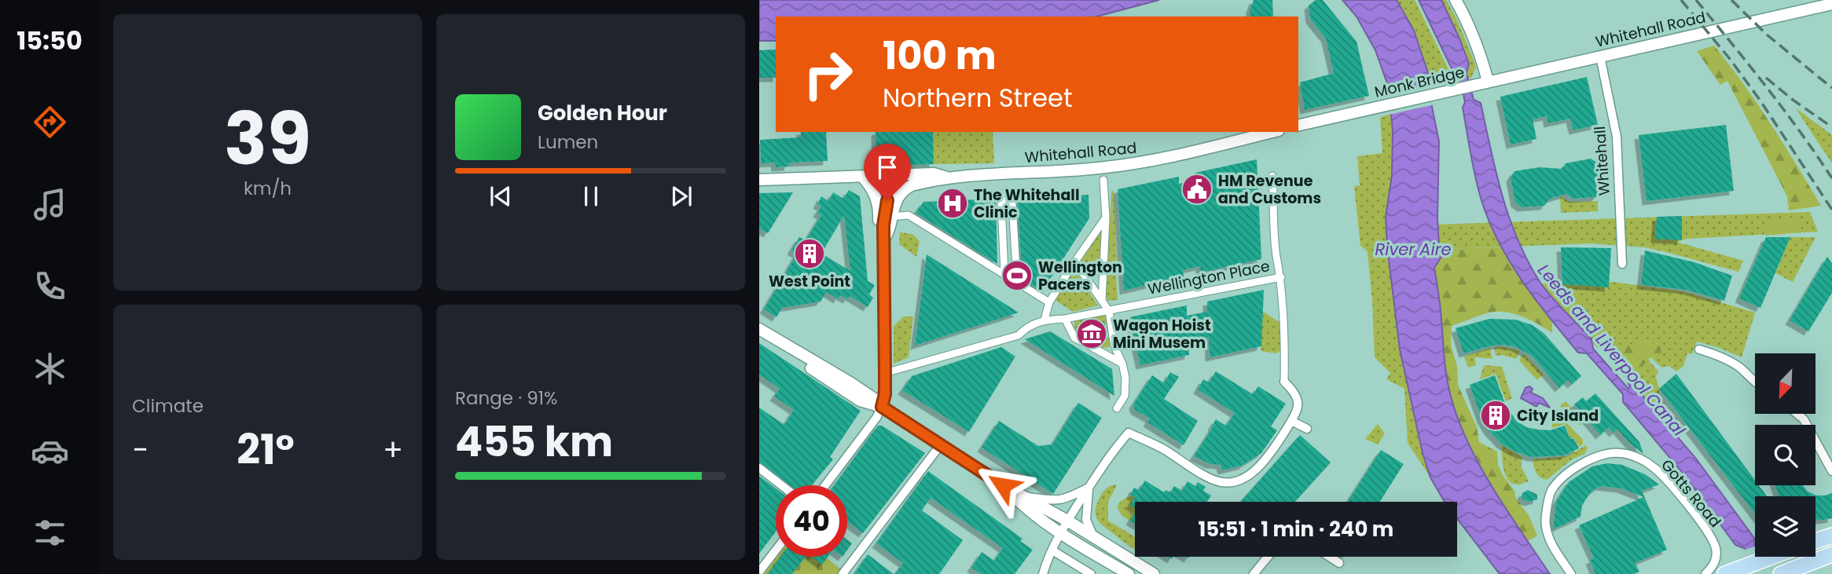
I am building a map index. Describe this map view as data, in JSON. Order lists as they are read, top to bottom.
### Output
{
  "streets": {
    "street": [
      "Whitehall Road",
      "Monk Bridge",
      "Whitehall",
      "Wellington Place",
      "Gotts Road"
    ]
  },
  "crossings": [
    ["Whitehall Road", "Monk Bridge"],
    ["Whitehall Road", "Whitehall"]
  ],
  "water": ["River Aire", "Leeds and Liverpool Canal"],
  "places": {
    "public building": ["HM Revenue and Customs"],
    "hospital": ["The Whitehall Clinic"],
    "building": ["West Point", "City Island"],
    "sports": ["Wellington Pacers"],
    "museum": ["Wagon Hoist Mini Musem"]
  },
  "north": "bottom left",
  "page": {
    "tabs": "15:50",
    "tile": [
      ["39", "km/h"],
      "Climate",
      ["Range · 91%", "455 km"]
    ],
    "turn": ["100 m", "Northern Street"],
    "song": ["Golden Hour", "Lumen"],
    "heat": ["−", "21°", "+"],
    "limit": "40",
    "trip": "15:51 · 1 min · 240 m"
  }
}
